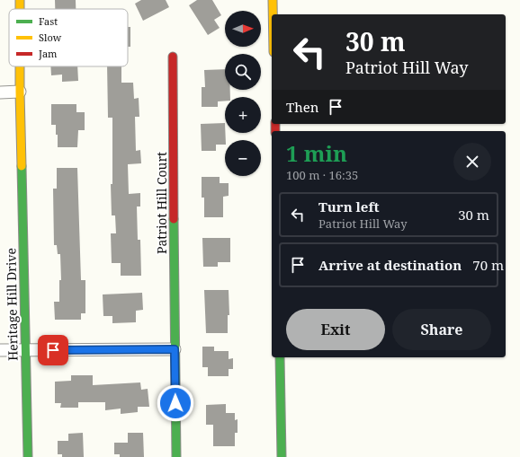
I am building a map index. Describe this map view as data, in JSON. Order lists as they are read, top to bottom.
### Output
{
  "streets": {
    "street": ["Patriot Hill Court", "Heritage Hill Drive"]
  },
  "legend": ["Fast", "Slow", "Jam"],
  "north": "right",
  "page": {
    "map_buttons": ["+", "−"],
    "turn": ["30 m", "Patriot Hill Way"],
    "then": "Then",
    "heading": ["1 min", "100 m · 16:35"],
    "list": [
      {
        "name": "Turn left",
        "note": "Patriot Hill Way",
        "value": "30 m"
      },
      {
        "name": "Arrive at destination",
        "value": "70 m"
      }
    ],
    "buttons": ["Exit", "Share"]
  }
}
